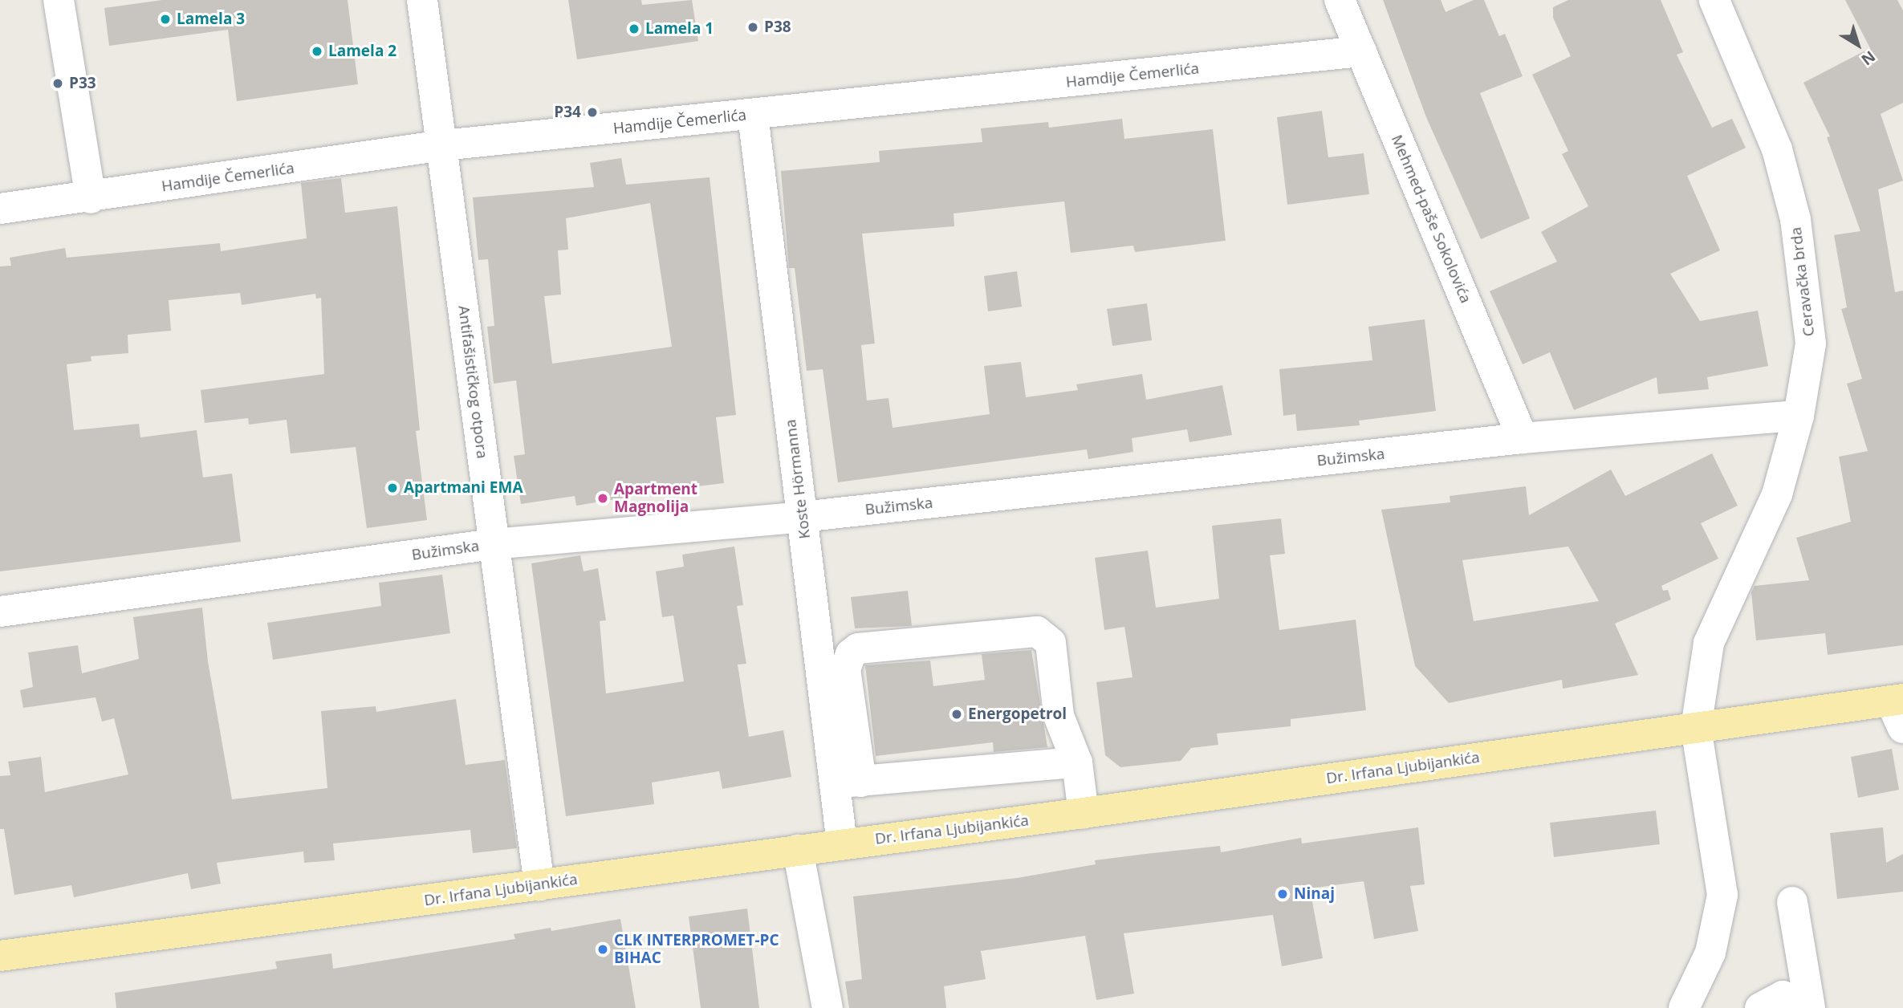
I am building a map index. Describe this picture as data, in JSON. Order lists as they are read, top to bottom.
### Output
{
  "streets": {
    "main road": ["Dr. Irfana Ljubijankića"],
    "street": [
      "Hamdije Čemerlića",
      "Mehmed-paše Sokolovića",
      "Ceravačka brda",
      "Antifašističkog otpora",
      "Bužimska",
      "Koste Hörmanna"
    ]
  },
  "crossings": [
    ["Hamdije Čemerlića", "Mehmed-paše Sokolovića"],
    ["Hamdije Čemerlića", "Antifašističkog otpora"],
    ["Hamdije Čemerlića", "Koste Hörmanna"],
    ["Mehmed-paše Sokolovića", "Bužimska"],
    ["Ceravačka brda", "Bužimska"],
    ["Ceravačka brda", "Dr. Irfana Ljubijankića"],
    ["Antifašističkog otpora", "Bužimska"],
    ["Antifašističkog otpora", "Dr. Irfana Ljubijankića"],
    ["Bužimska", "Koste Hörmanna"],
    ["Koste Hörmanna", "Dr. Irfana Ljubijankića"]
  ],
  "places": [
    "Lamela 3",
    "P38",
    "Lamela 1",
    "Lamela 2",
    "P33",
    "P34",
    "Apartmani EMA",
    "Apartment Magnolija",
    "Energopetrol",
    "Ninaj",
    "CLK INTERPROMET-PC BIHAC"
  ],
  "north": "bottom right"
}
